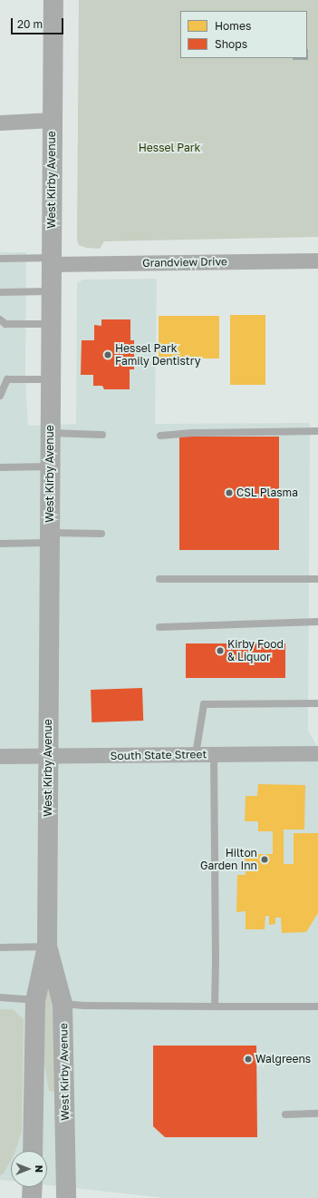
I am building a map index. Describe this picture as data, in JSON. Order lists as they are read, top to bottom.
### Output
{
  "streets": {
    "main road": ["West Kirby Avenue"],
    "street": ["Grandview Drive", "South State Street"]
  },
  "crossings": [
    ["West Kirby Avenue", "Grandview Drive"],
    ["West Kirby Avenue", "South State Street"]
  ],
  "parks": ["Hessel Park"],
  "places": [
    "Hessel Park Family Dentistry",
    "CSL Plasma",
    "Kirby Food & Liquor",
    "Hilton Garden Inn",
    "Walgreens"
  ],
  "legend": ["Homes", "Shops"],
  "scale_bar": "20 m",
  "north": "right"
}
